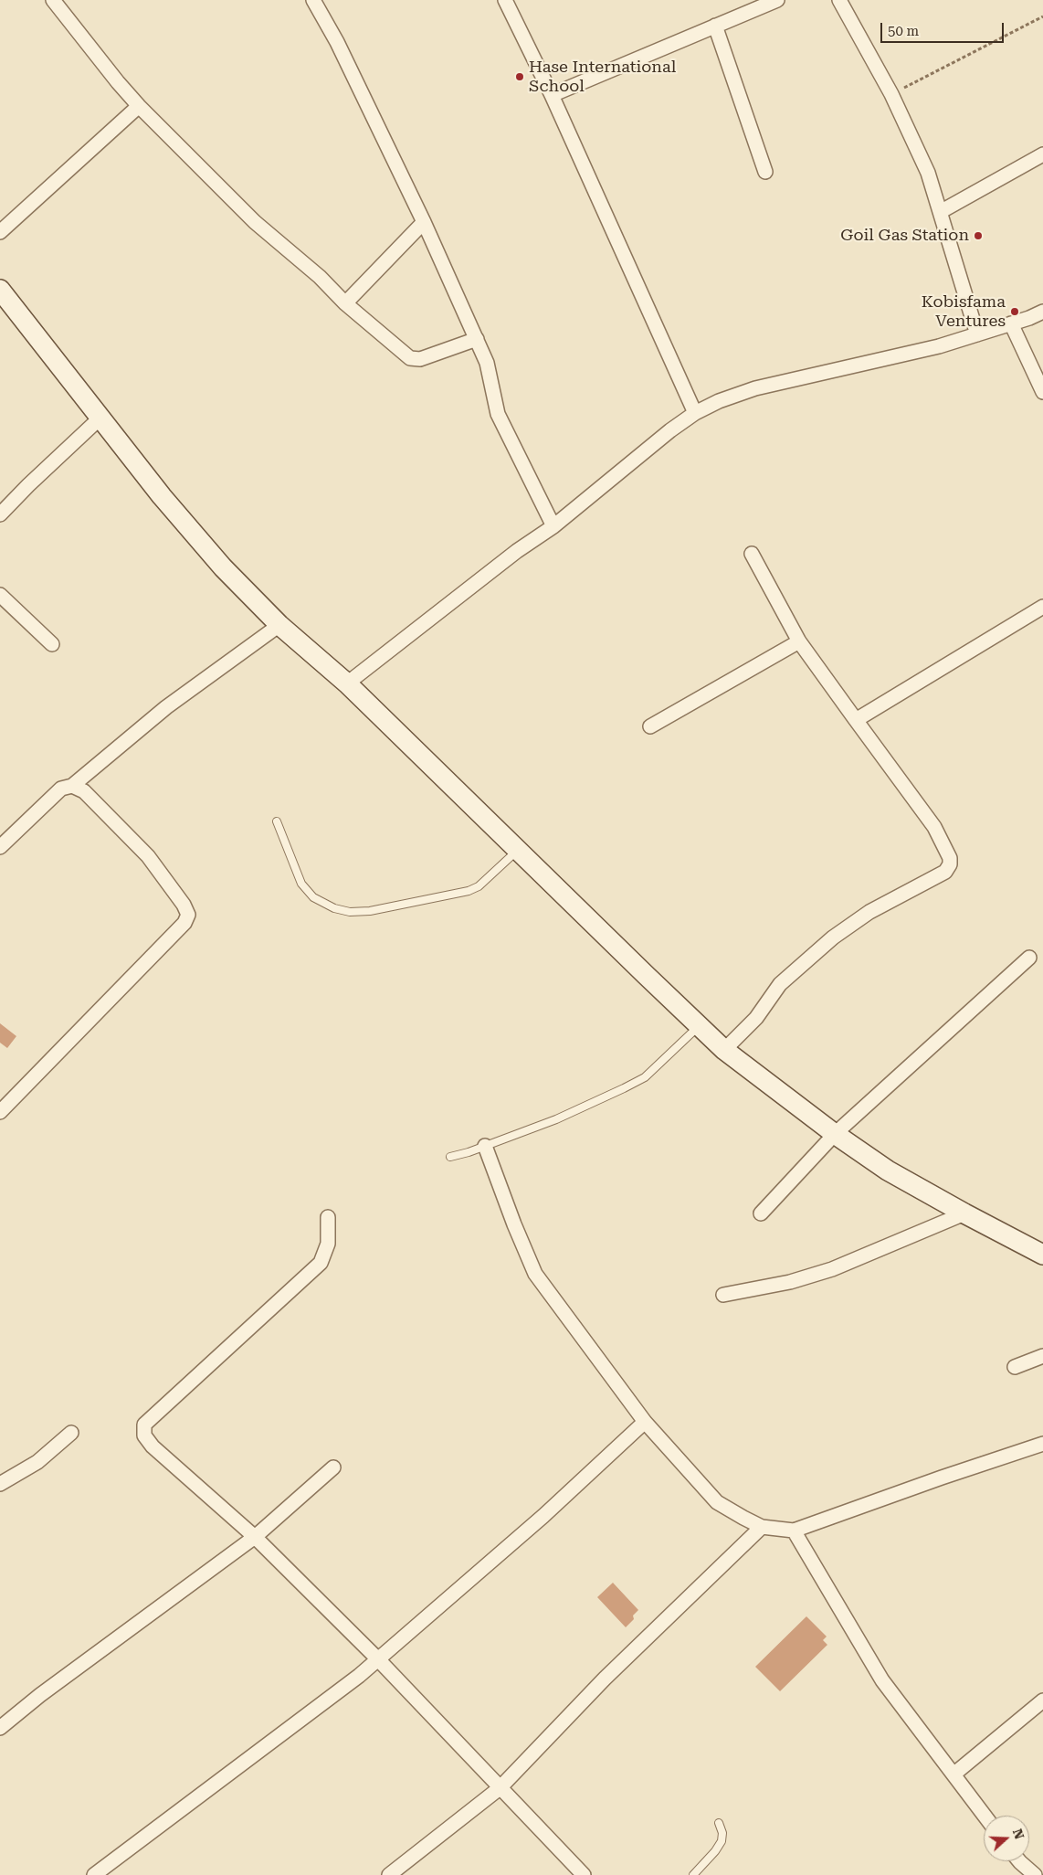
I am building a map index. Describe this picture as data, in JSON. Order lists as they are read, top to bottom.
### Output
{
  "places": ["Hase International School", "Goil Gas Station", "Kobisfama Ventures"],
  "scale_bar": "50 m",
  "north": "right"
}
